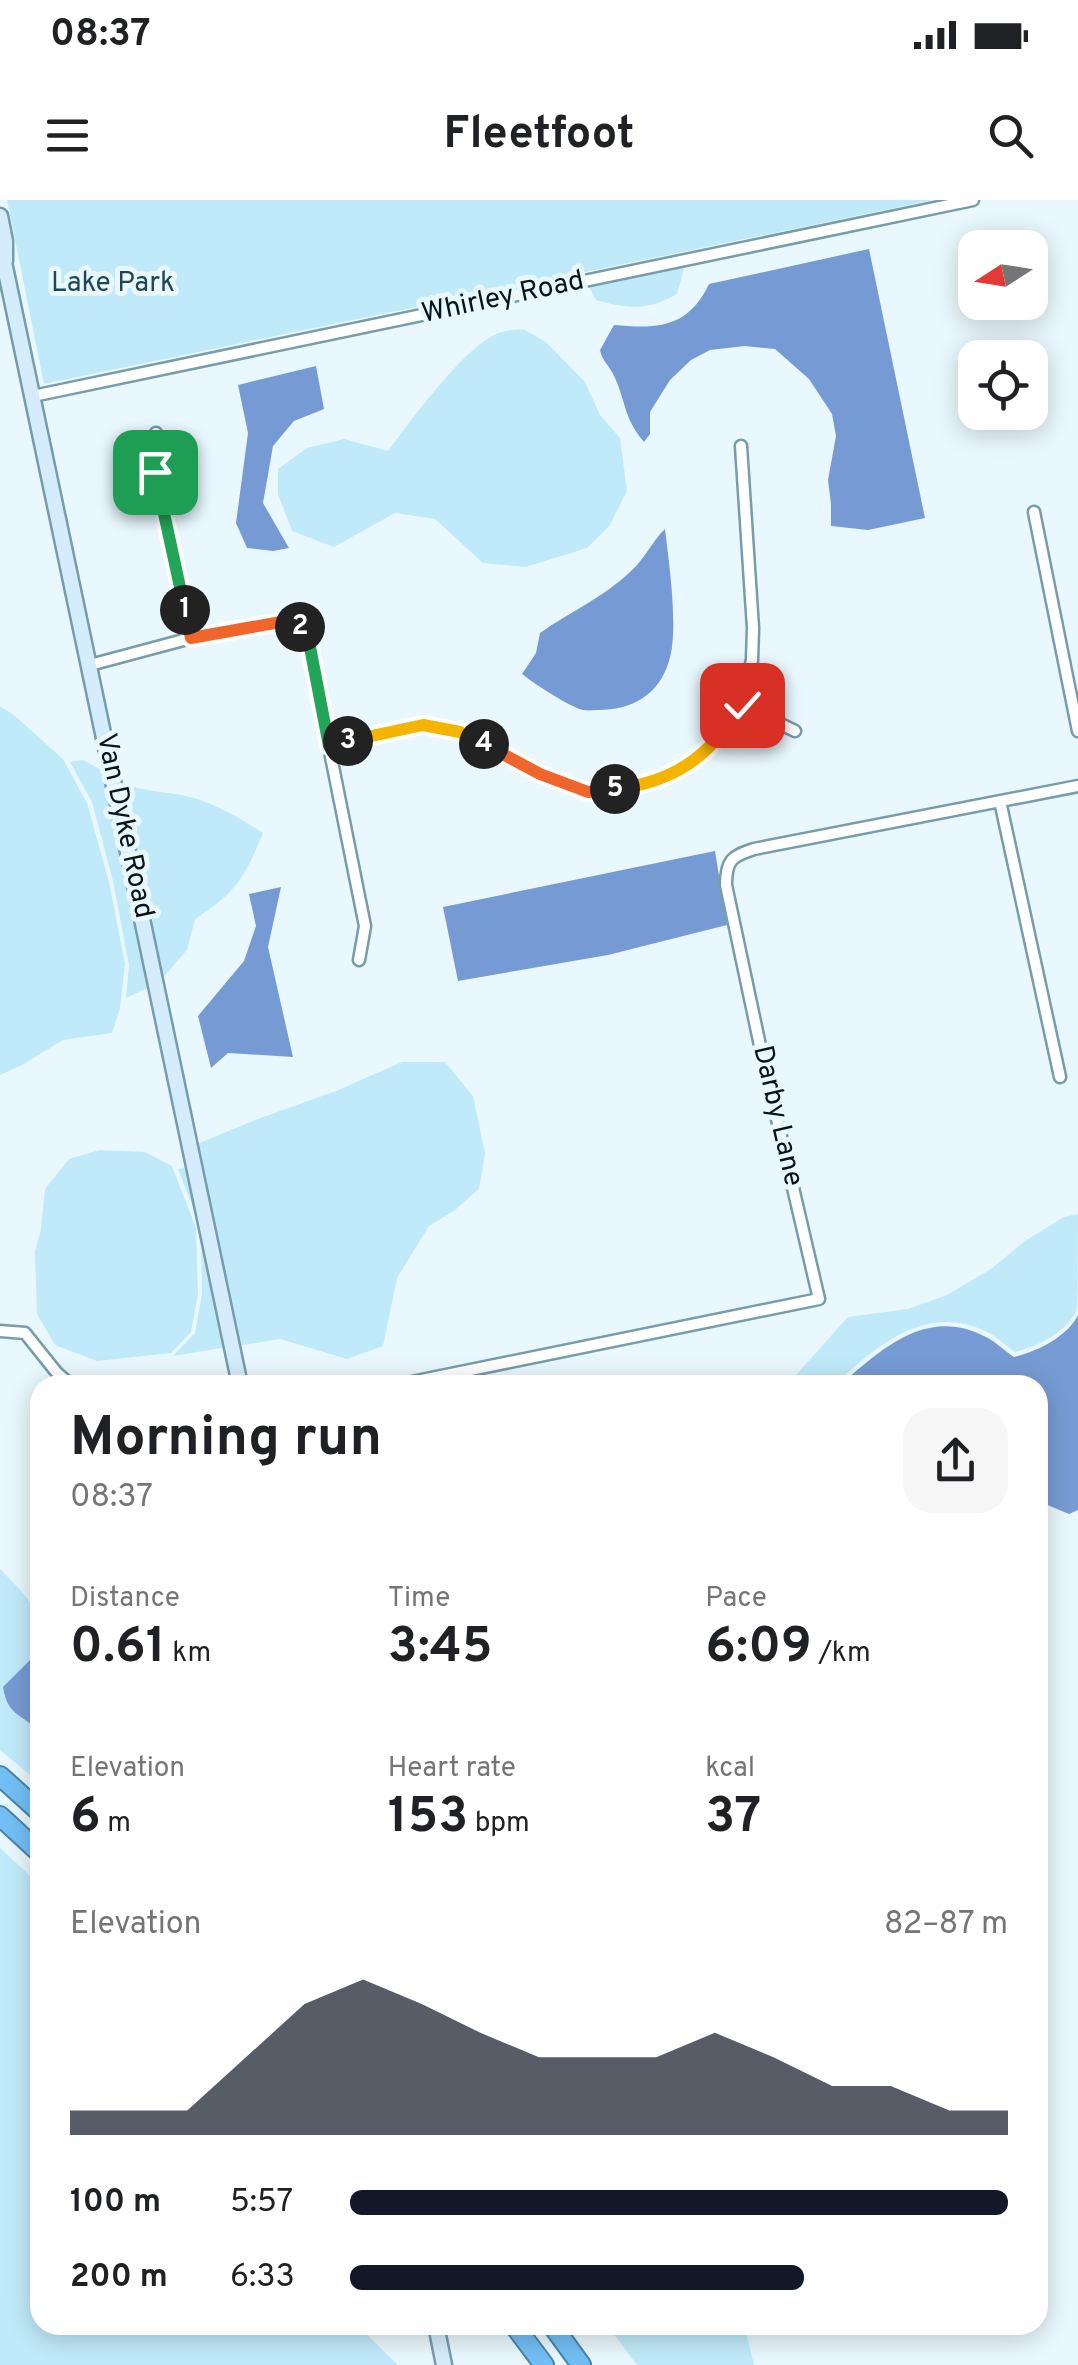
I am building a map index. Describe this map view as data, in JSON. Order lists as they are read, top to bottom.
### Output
{
  "streets": {
    "main road": ["Van Dyke Road"],
    "street": ["Whirley Road", "Darby Lane"]
  },
  "crossings": [
    ["Whirley Road", "Van Dyke Road"]
  ],
  "parks": ["Lake Park"],
  "north": "left",
  "page": {
    "status": "08:37",
    "header": "Fleetfoot",
    "pins": [
      "1",
      "2",
      "3",
      "4",
      "5"
    ],
    "heading": ["Morning run", "08:37"],
    "stats": [
      ["Distance", "0.61 km"],
      ["Time", "3:45"],
      ["Pace", "6:09 /km"],
      ["Elevation", "6 m"],
      ["Heart rate", "153 bpm"],
      ["kcal", "37"]
    ],
    "chart": ["Elevation", "82–87 m"],
    "list": [
      {
        "name": "100 m",
        "note": "5:57"
      },
      {
        "name": "200 m",
        "note": "6:33"
      }
    ]
  }
}
